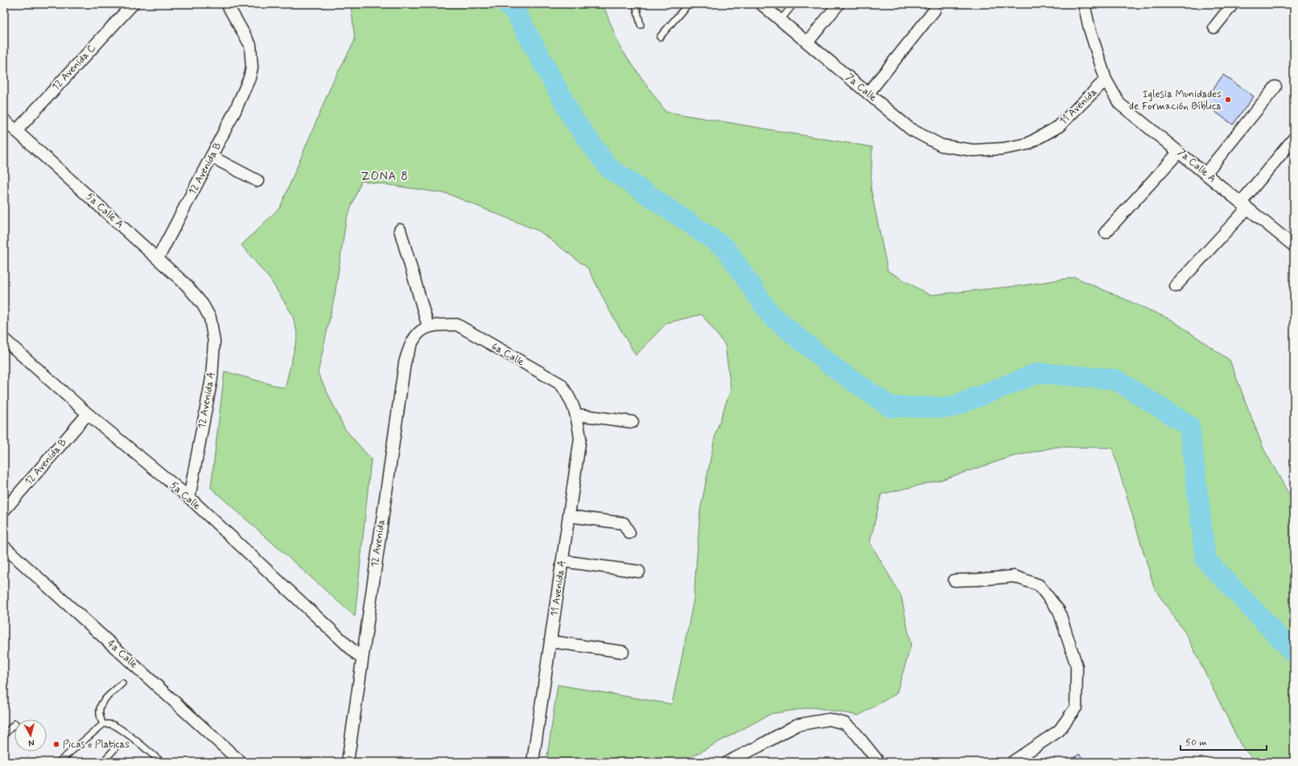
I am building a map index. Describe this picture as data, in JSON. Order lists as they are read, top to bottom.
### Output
{
  "streets": {
    "street": [
      "12 Avenida C",
      "7a Calle",
      "11 Avenida",
      "7a Calle A",
      "12 Avenida B",
      "5a Calle A",
      "6a Calle",
      "12 Avenida A",
      "5a Calle",
      "12 Avenida",
      "11 Avenida A",
      "4a Calle"
    ]
  },
  "crossings": [
    ["12 Avenida C", "5a Calle A"],
    ["7a Calle", "11 Avenida"],
    ["11 Avenida", "7a Calle A"],
    ["12 Avenida B", "5a Calle A"],
    ["12 Avenida B", "5a Calle"],
    ["5a Calle A", "12 Avenida A"],
    ["6a Calle", "12 Avenida"],
    ["6a Calle", "11 Avenida A"],
    ["12 Avenida A", "5a Calle"],
    ["5a Calle", "12 Avenida"]
  ],
  "districts": ["ZONA 8"],
  "places": ["Iglesia Munidades de Formación Bíblica", "Picas o Platicas"],
  "scale_bar": "50 m",
  "north": "bottom"
}
